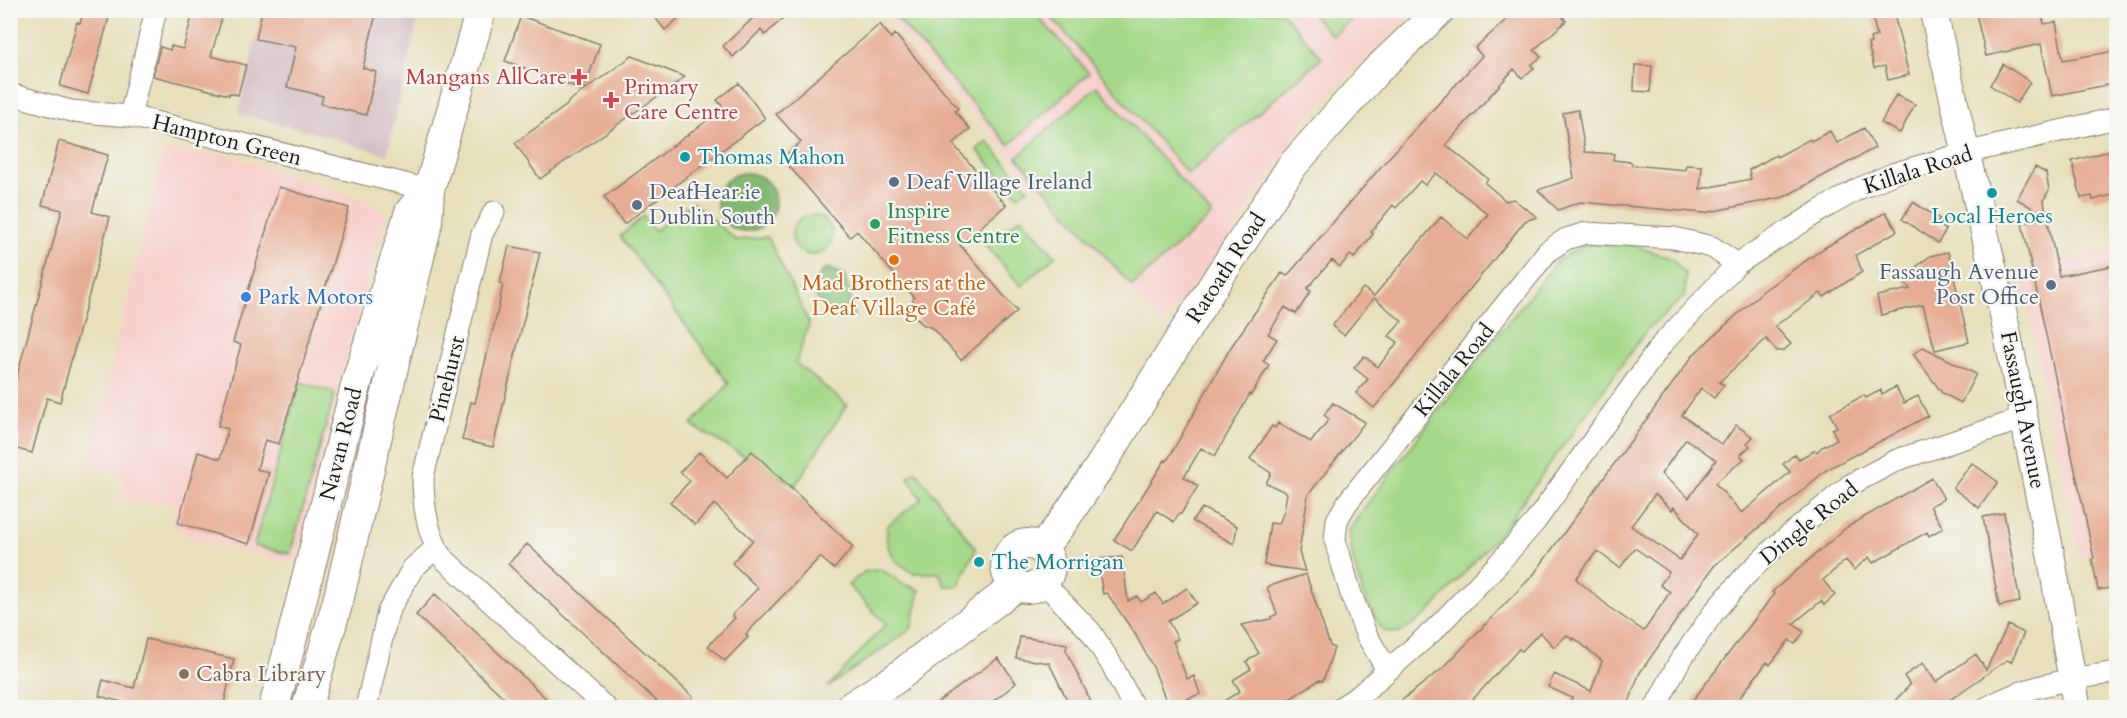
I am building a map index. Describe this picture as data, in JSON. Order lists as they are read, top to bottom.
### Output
{
  "streets": {
    "main road": ["Ratoath Road", "Navan Road"],
    "street": [
      "Hampton Green",
      "Killala Road",
      "Pinehurst",
      "Fassaugh Avenue",
      "Dingle Road"
    ]
  },
  "crossings": [
    ["Hampton Green", "Navan Road"],
    ["Killala Road", "Fassaugh Avenue"],
    ["Fassaugh Avenue", "Dingle Road"]
  ],
  "places": {
    "health": ["Mangans AllCare", "Primary Care Centre"],
    "other": [
      "Thomas Mahon",
      "Deaf Village Ireland",
      "Local Heroes",
      "DeafHear.ie Dublin South",
      "Inspire Fitness Centre",
      "Mad Brothers at the Deaf Village Café",
      "Fassaugh Avenue Post Office",
      "Park Motors",
      "The Morrigan",
      "Cabra Library"
    ]
  }
}
